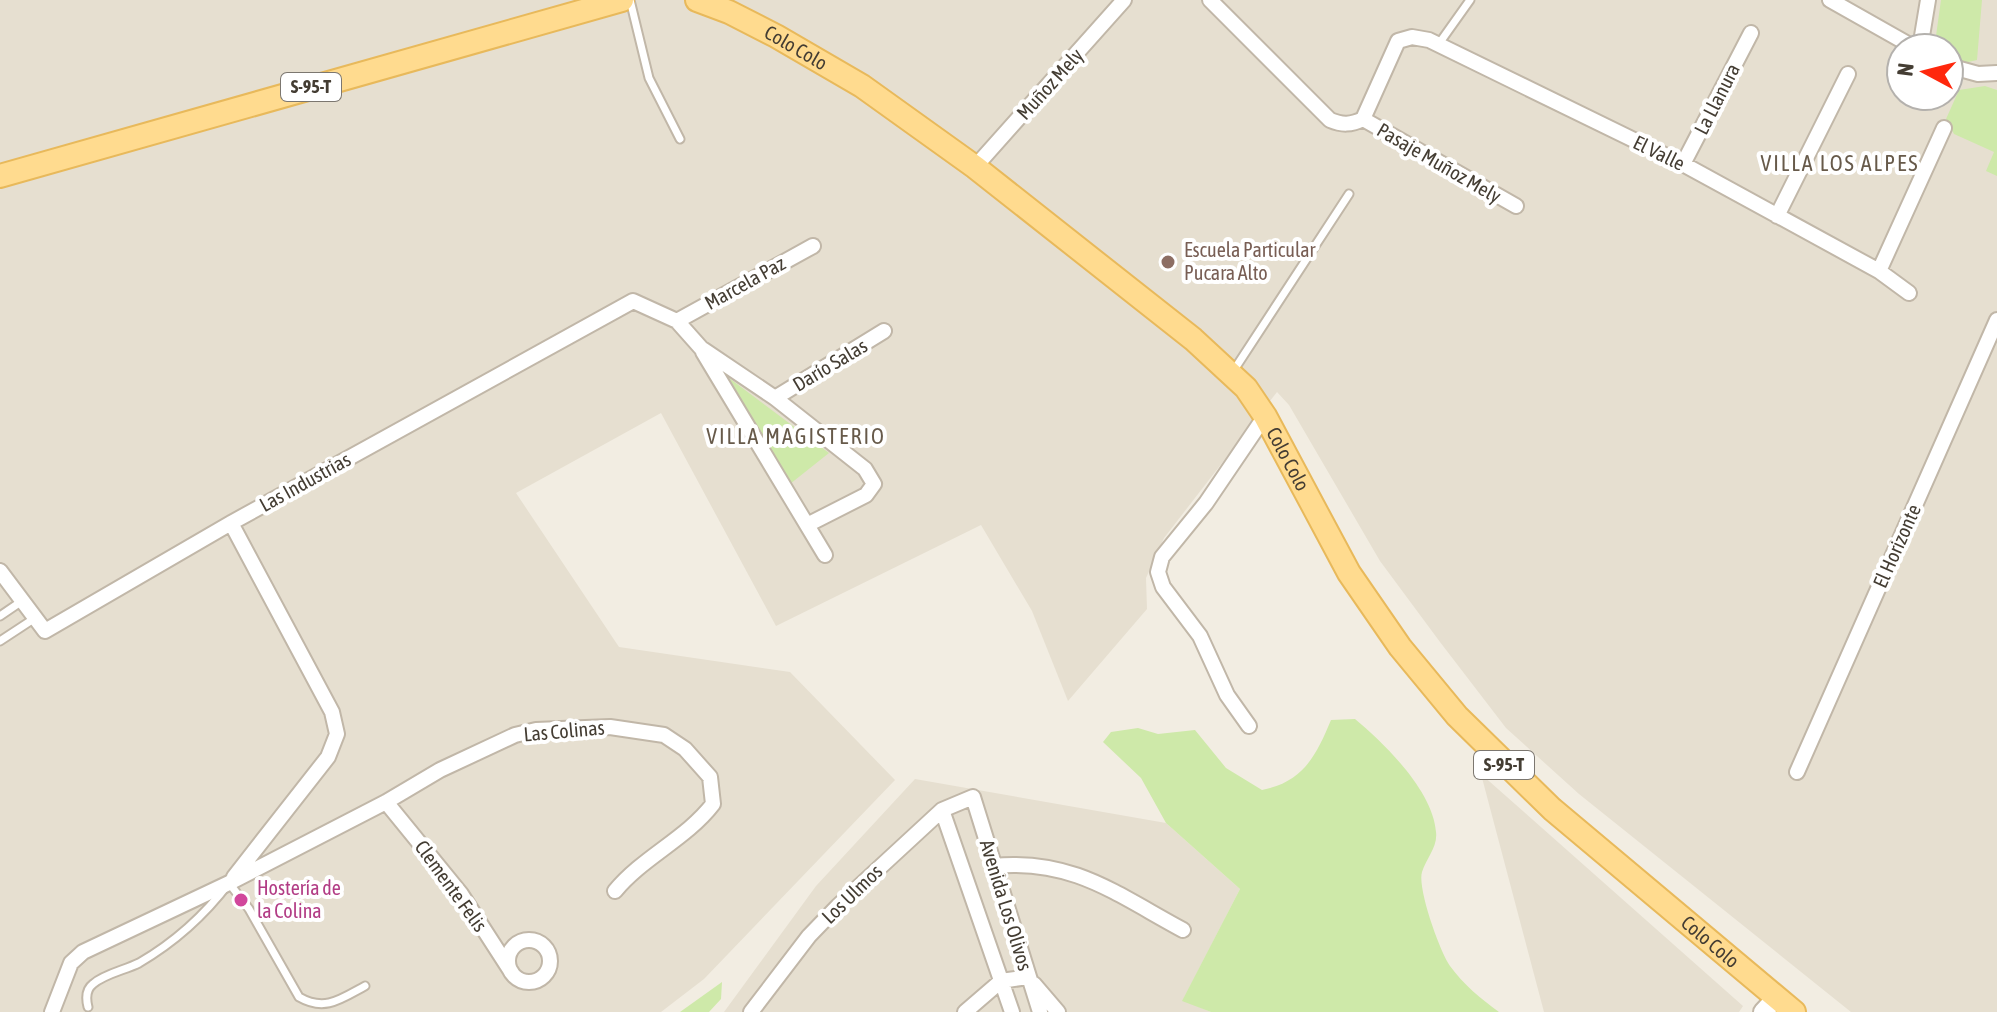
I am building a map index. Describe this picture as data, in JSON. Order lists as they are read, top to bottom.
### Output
{
  "streets": {
    "main road": ["Colo Colo", "S-95-T"],
    "street": [
      "Muñoz Mely",
      "La Llanura",
      "El Valle",
      "Pasaje Muñoz Mely",
      "Marcela Paz",
      "Darío Salas",
      "Las Industrias",
      "El Horizonte",
      "Las Colinas",
      "Clemente Felis",
      "Los Ulmos",
      "Avenida Los Olivos"
    ]
  },
  "crossings": [
    ["Colo Colo", "Muñoz Mely"],
    ["La Llanura", "El Valle"],
    ["El Valle", "Pasaje Muñoz Mely"],
    ["Marcela Paz", "Las Industrias"],
    ["Las Industrias", "Las Colinas"],
    ["Las Colinas", "Clemente Felis"],
    ["Los Ulmos", "Avenida Los Olivos"]
  ],
  "districts": ["VILLA LOS ALPES", "VILLA MAGISTERIO"],
  "places": ["Escuela Particular Pucara Alto", "Hostería de la Colina"],
  "north": "left"
}
